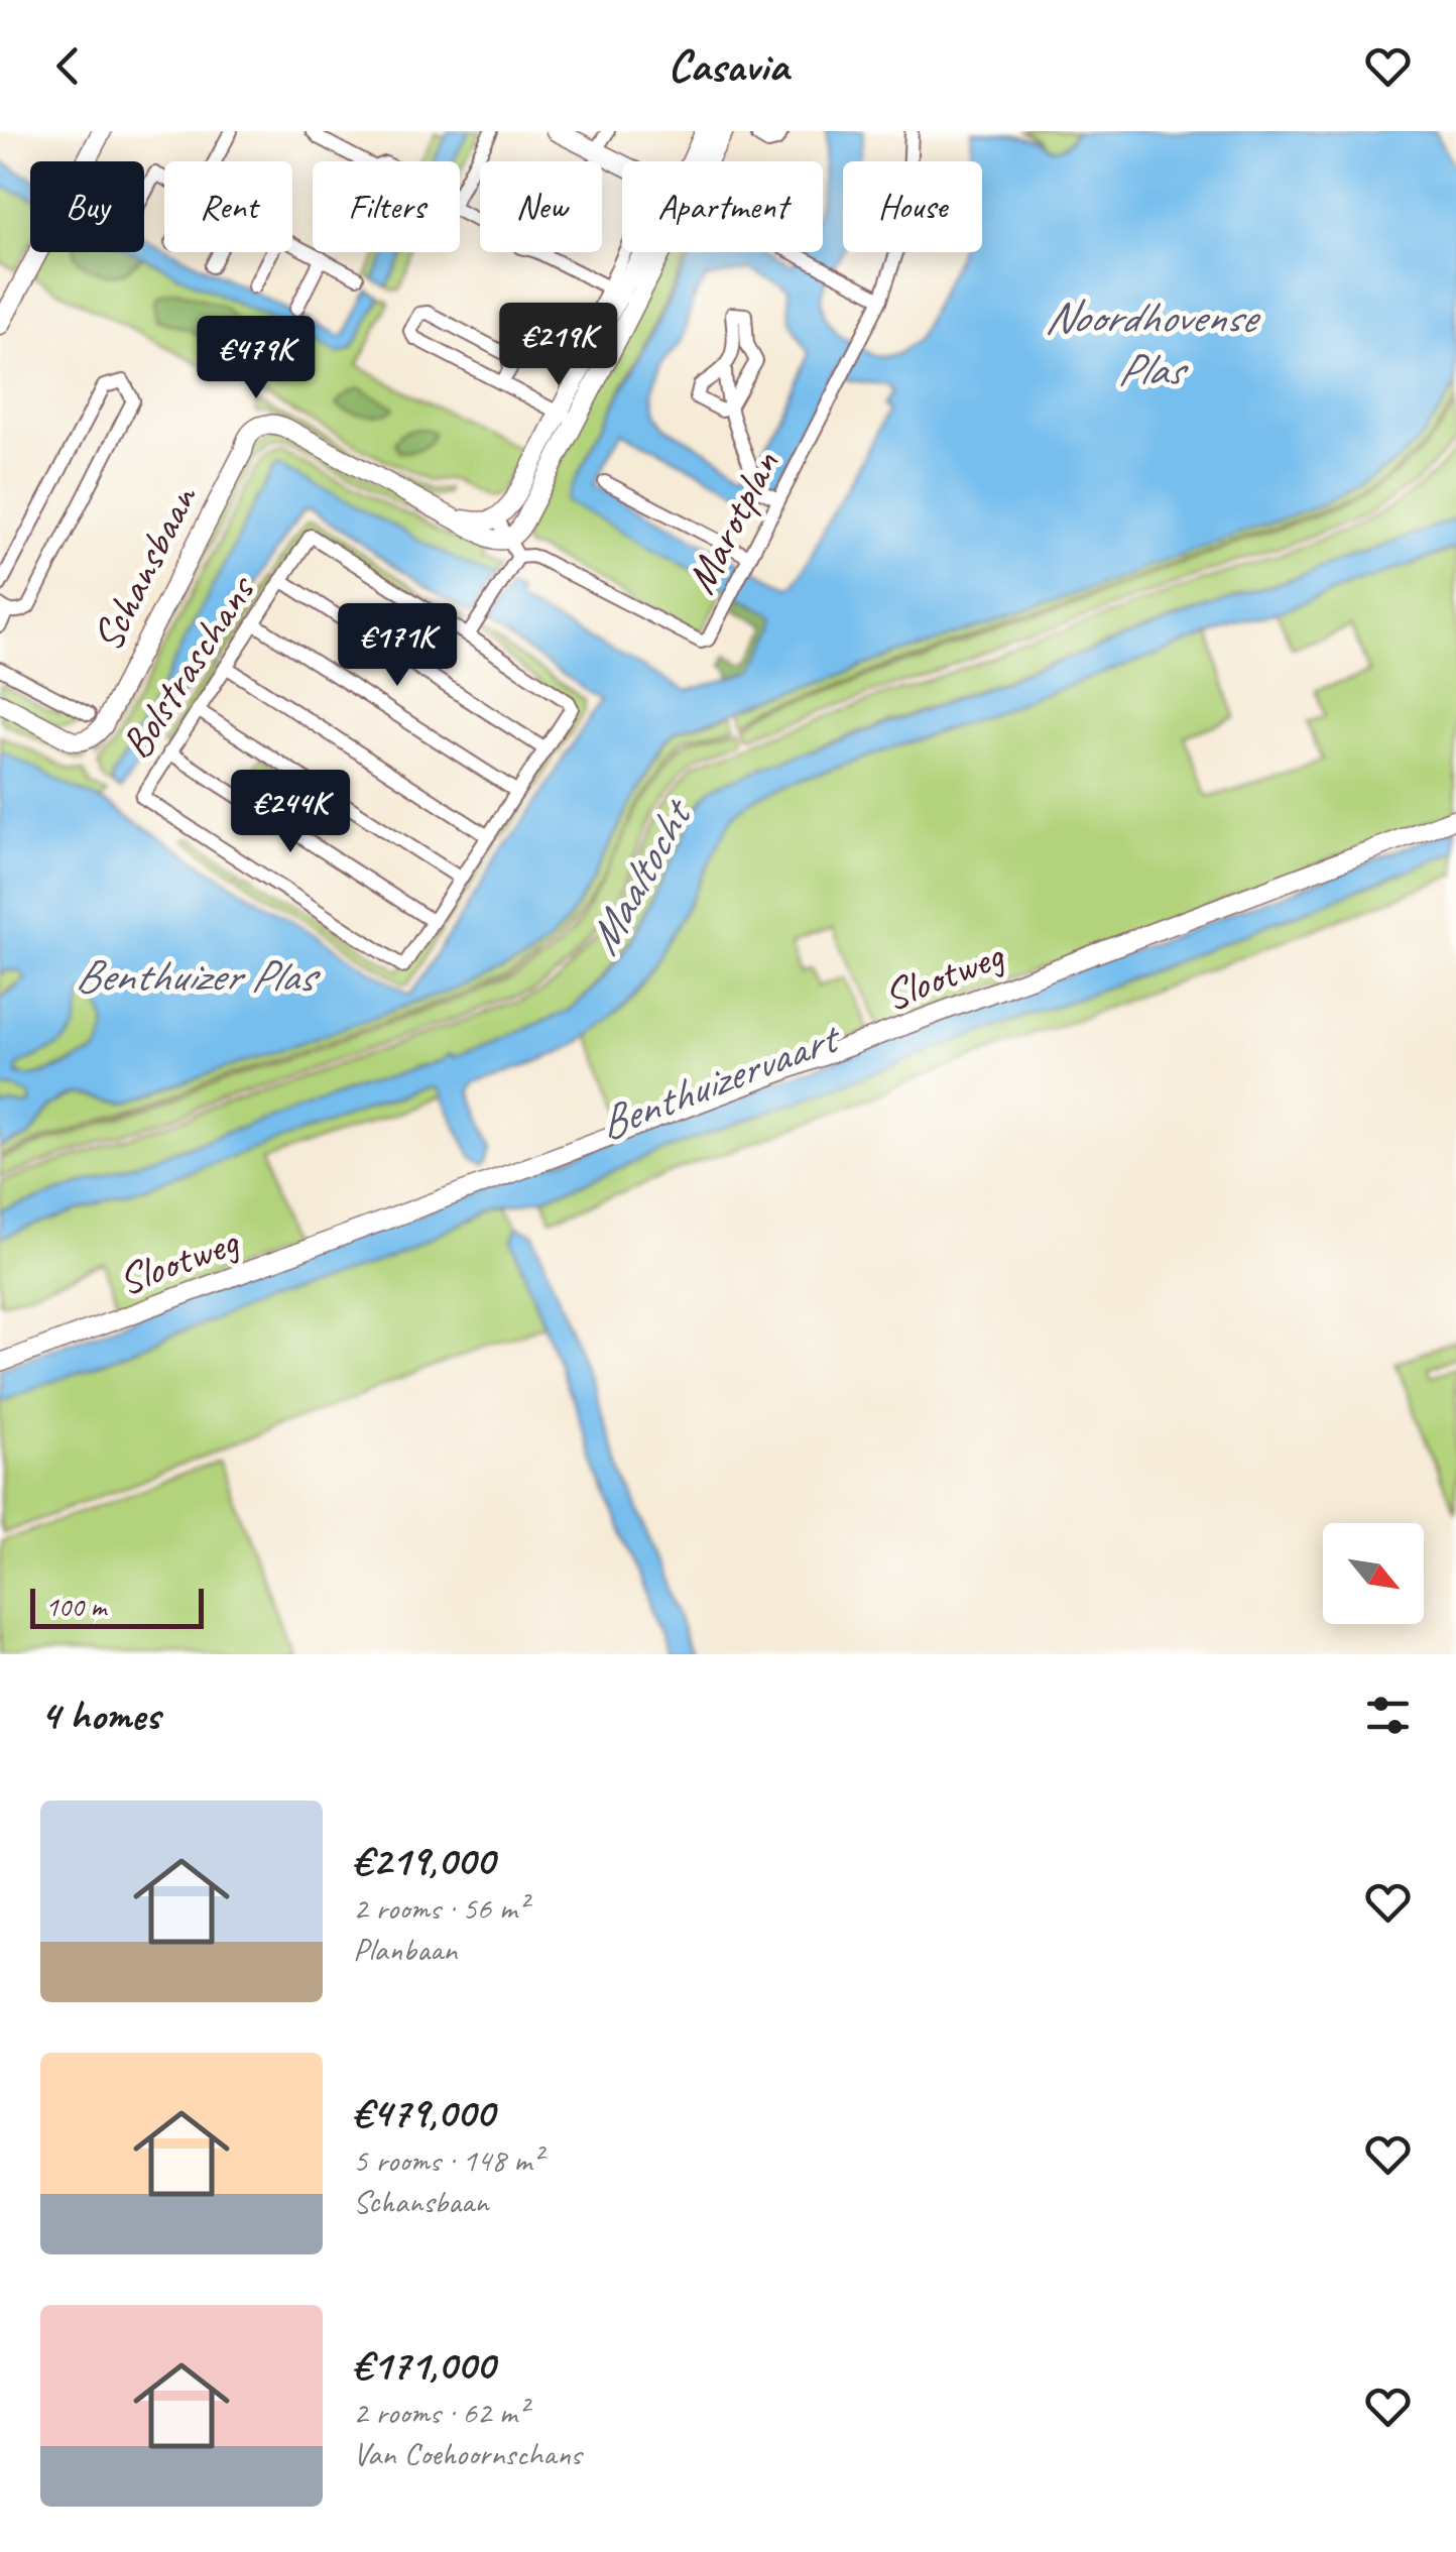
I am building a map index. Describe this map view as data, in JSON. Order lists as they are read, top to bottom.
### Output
{
  "streets": {
    "street": [
      "Marotplan",
      "Schansbaan",
      "Bolstraschans",
      "Slootweg"
    ]
  },
  "crossings": [
    ["Marotplan", "Schansbaan"]
  ],
  "water": [
    "Noordhovense Plas",
    "Maaltocht",
    "Benthuizer Plas",
    "Benthuizervaart"
  ],
  "scale_bar": "100 m",
  "north": "bottom right",
  "page": {
    "header": "Casavia",
    "chip": [
      "Buy",
      "Rent",
      "Filters",
      "New",
      "Apartment",
      "House"
    ],
    "price": [
      "€219K",
      "€479K",
      "€171K",
      "€244K"
    ],
    "scale": "100 m",
    "heading": "4 homes",
    "list": [
      {
        "name": "€219,000",
        "note": "2 rooms · 56 m² · Planbaan"
      },
      {
        "name": "€479,000",
        "note": "5 rooms · 148 m² · Schansbaan"
      },
      {
        "name": "€171,000",
        "note": "2 rooms · 62 m² · Van Coehoornschans"
      }
    ]
  }
}
